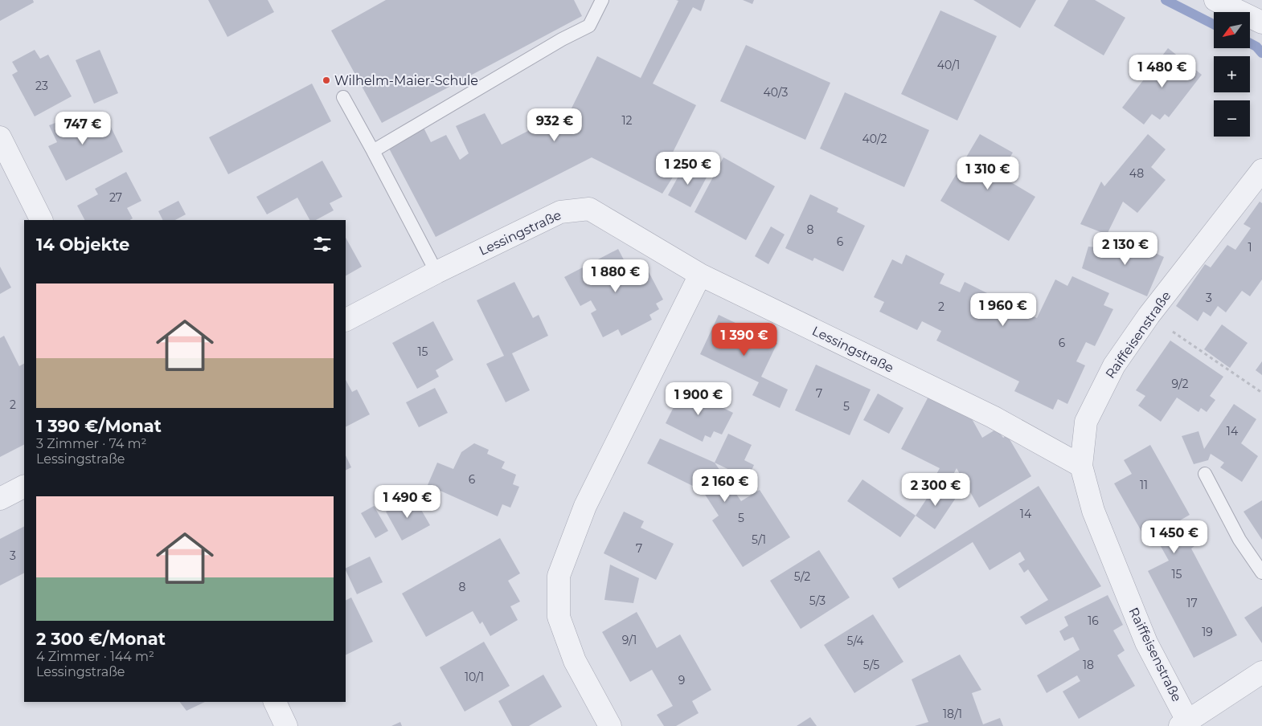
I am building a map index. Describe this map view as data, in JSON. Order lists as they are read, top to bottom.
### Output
{
  "streets": {
    "street": ["Lessingstraße", "Raiffeisenstraße"]
  },
  "crossings": [
    ["Lessingstraße", "Raiffeisenstraße"]
  ],
  "places": ["Wilhelm-Maier-Schule"],
  "house_numbers": [
    "40/1",
    "23",
    "40/3",
    "12",
    "40/2",
    "48",
    "27",
    "8",
    "6",
    "1",
    "3",
    "2",
    "6",
    "15",
    "9/2",
    "7",
    "2",
    "5",
    "14",
    "6",
    "11",
    "14",
    "5",
    "5/1",
    "7",
    "3",
    "15",
    "5/2",
    "8",
    "5/3",
    "17",
    "16",
    "19",
    "9/1",
    "5/4",
    "5/5",
    "18",
    "10/1",
    "9",
    "18/1"
  ],
  "north": "bottom left",
  "page": {
    "map_buttons": ["+", "−"],
    "price": [
      "1 480 €",
      "932 €",
      "747 €",
      "1 250 €",
      "1 310 €",
      "2 130 €",
      "1 880 €",
      "1 960 €",
      "1 390 €",
      "1 900 €",
      "2 160 €",
      "2 300 €",
      "1 490 €",
      "1 450 €"
    ],
    "heading": "14 Objekte",
    "list": [
      {
        "name": "1 390 €/Monat",
        "note": "3 Zimmer · 74 m² · Lessingstraße"
      },
      {
        "name": "2 300 €/Monat",
        "note": "4 Zimmer · 144 m² · Lessingstraße"
      }
    ]
  }
}
